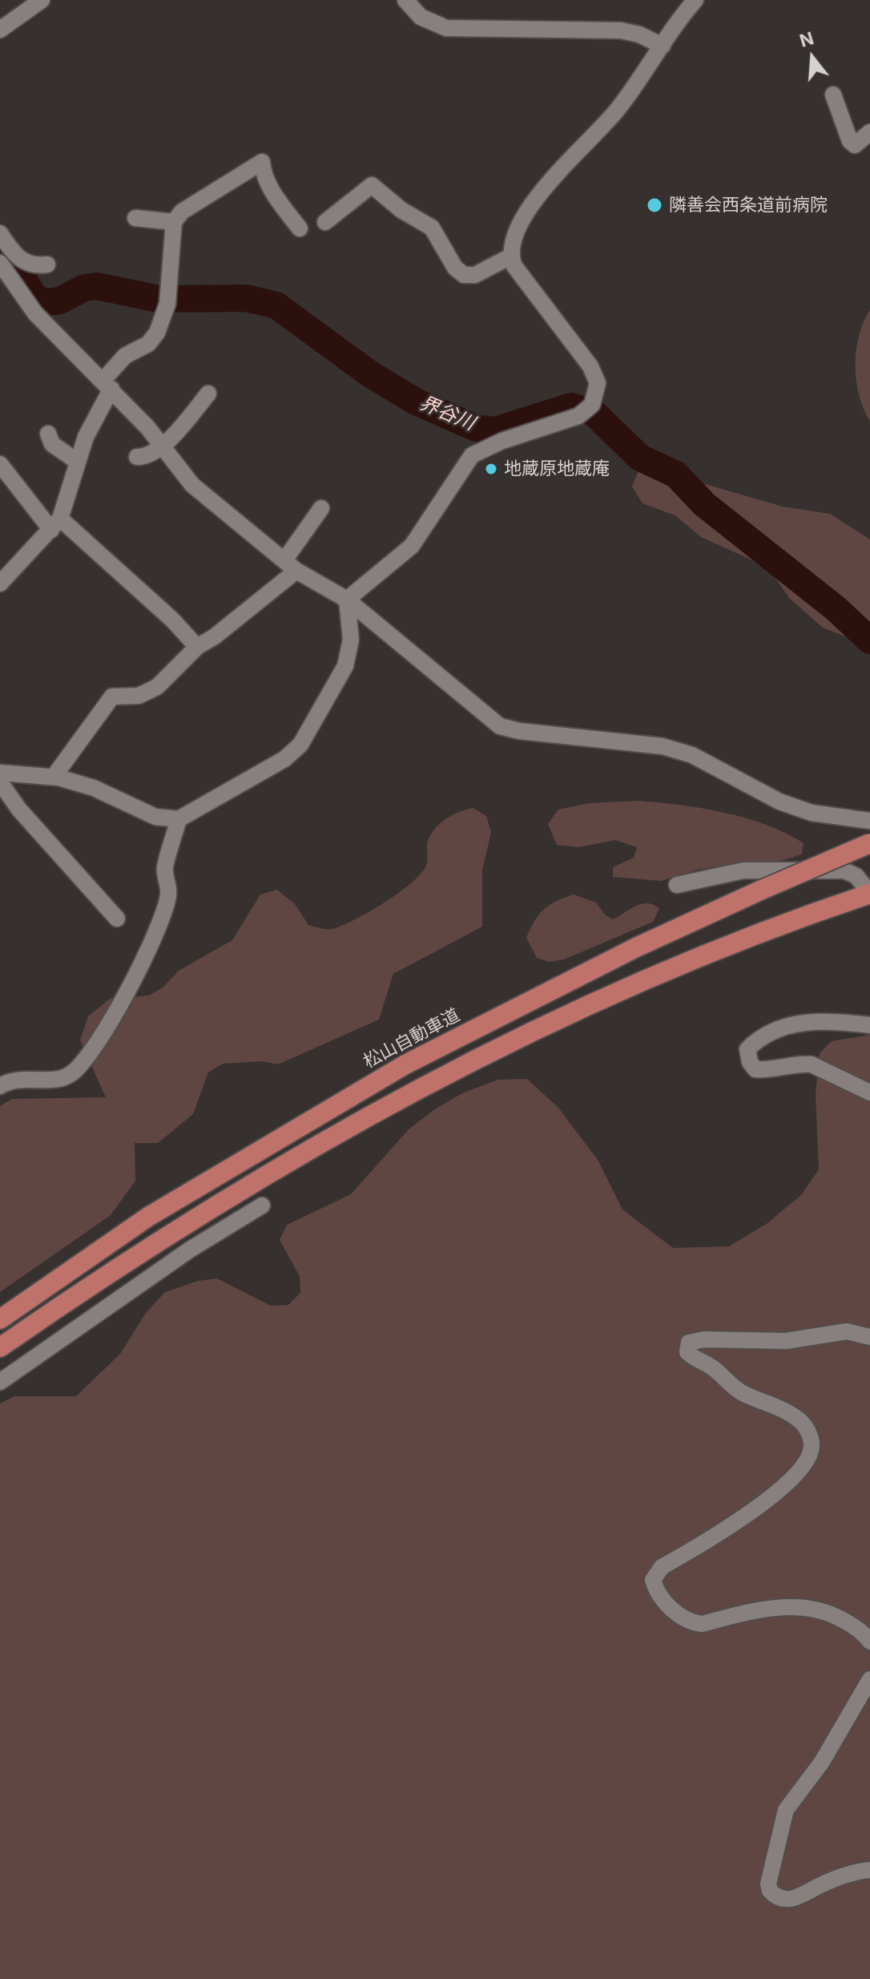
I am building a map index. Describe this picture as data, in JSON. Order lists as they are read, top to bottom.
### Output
{
  "streets": {
    "highway": ["松山自動車道"]
  },
  "water": ["界谷川"],
  "places": ["隣善会西条道前病院", "地蔵原地蔵庵"],
  "north": "top"
}
